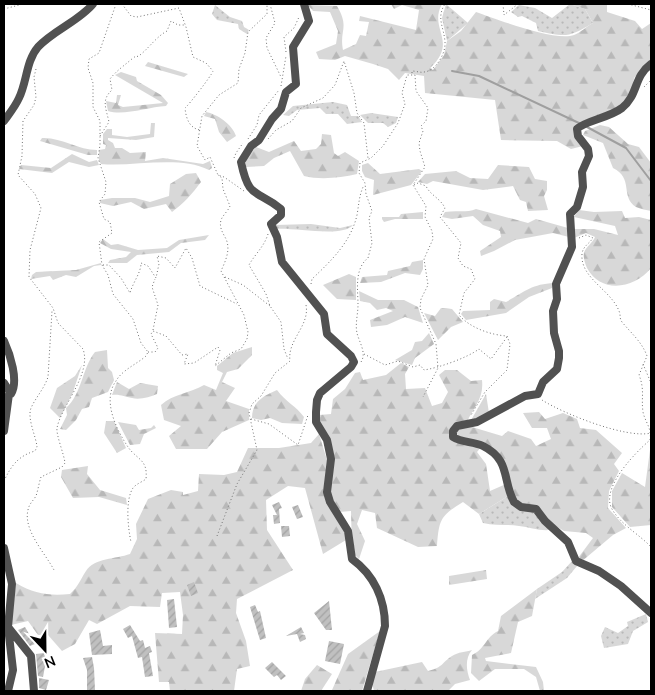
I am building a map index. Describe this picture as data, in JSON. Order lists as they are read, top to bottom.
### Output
{
  "north": "bottom"
}
